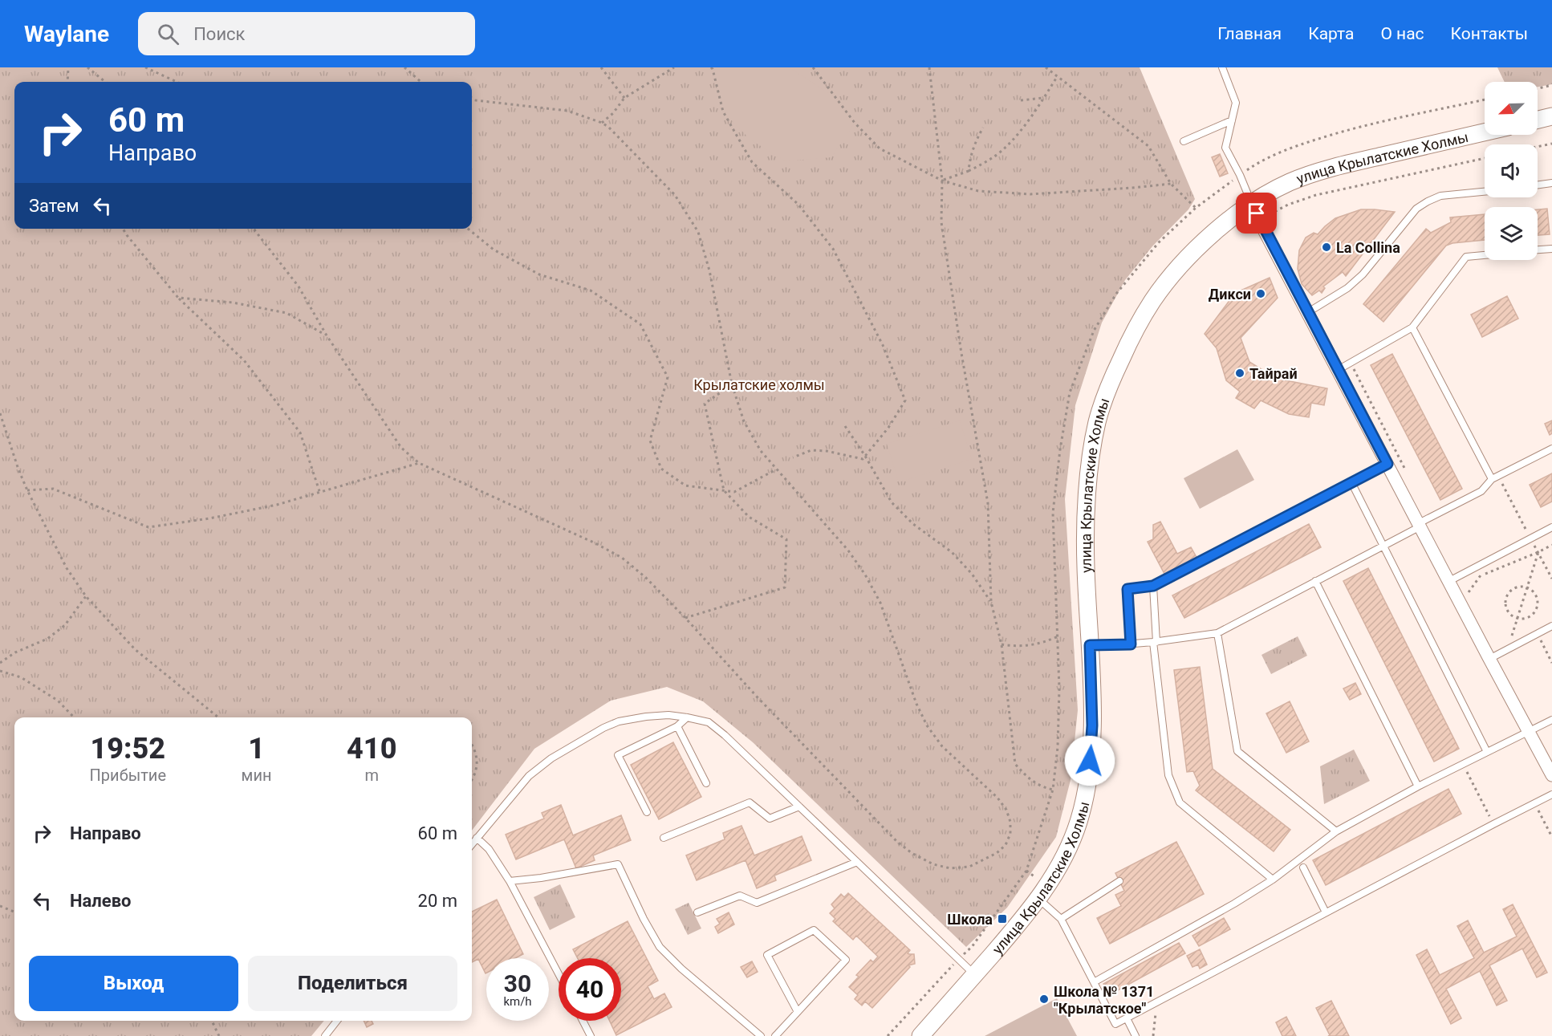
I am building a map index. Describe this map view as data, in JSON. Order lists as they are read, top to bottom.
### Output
{
  "streets": {
    "street": ["улица Крылатские Холмы"]
  },
  "parks": ["Крылатские холмы"],
  "places": {
    "other": [
      "La Collina",
      "Дикси",
      "Тайрай",
      "Школа № 1371 \"Крылатское\""
    ],
    "transit": ["Школа"]
  },
  "north": "bottom left",
  "page": {
    "header": "Waylane",
    "search": "Поиск",
    "nav": [
      "Главная",
      "Карта",
      "О нас",
      "Контакты"
    ],
    "turn": ["60 m", "Направо"],
    "then": "Затем",
    "eta": [
      "19:52",
      "Прибытие",
      "1",
      "мин",
      "410",
      "m"
    ],
    "list": [
      {
        "name": "Направо",
        "value": "60 m"
      },
      {
        "name": "Налево",
        "value": "20 m"
      }
    ],
    "buttons": ["Выход", "Поделиться"],
    "speed": "30 km/h",
    "limit": "40"
  }
}
